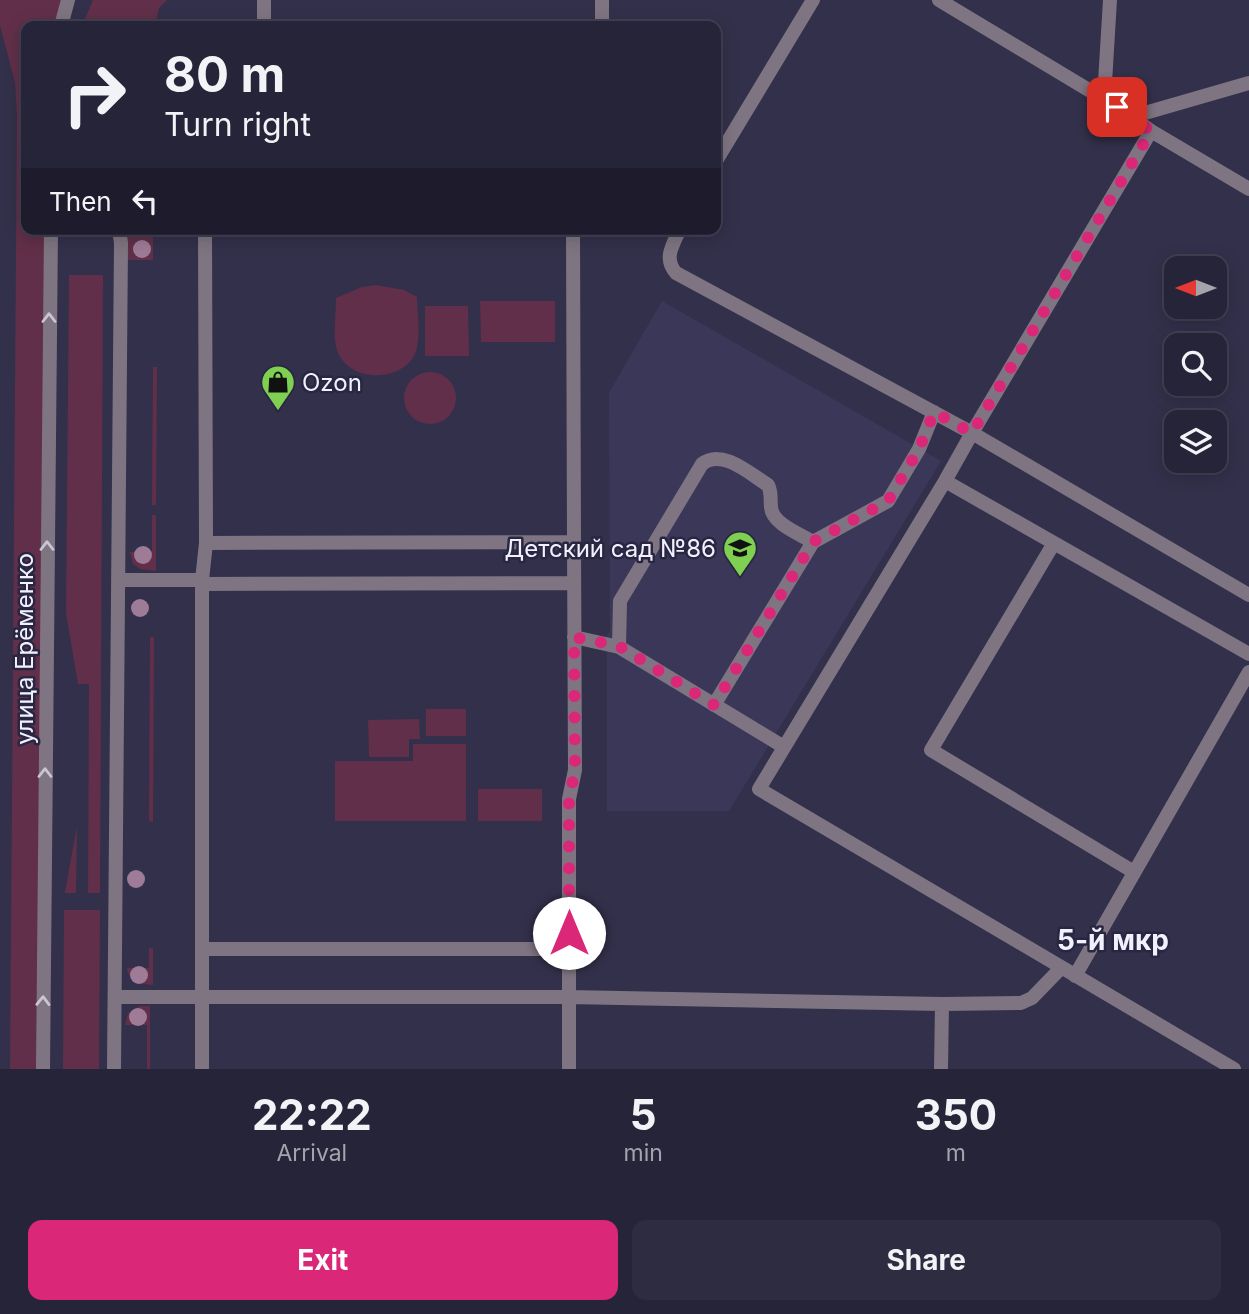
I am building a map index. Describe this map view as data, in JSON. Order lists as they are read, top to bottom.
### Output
{
  "streets": {
    "street": ["улица Ерёменко"]
  },
  "districts": ["5-й мкр"],
  "places": {
    "shop": ["Ozon"],
    "school or university": ["Детский сад №86"]
  },
  "north": "left",
  "page": {
    "turn": ["80 m", "Turn right"],
    "then": "Then",
    "eta": [
      "22:22",
      "Arrival",
      "5",
      "min",
      "350",
      "m"
    ],
    "buttons": ["Exit", "Share"]
  }
}
